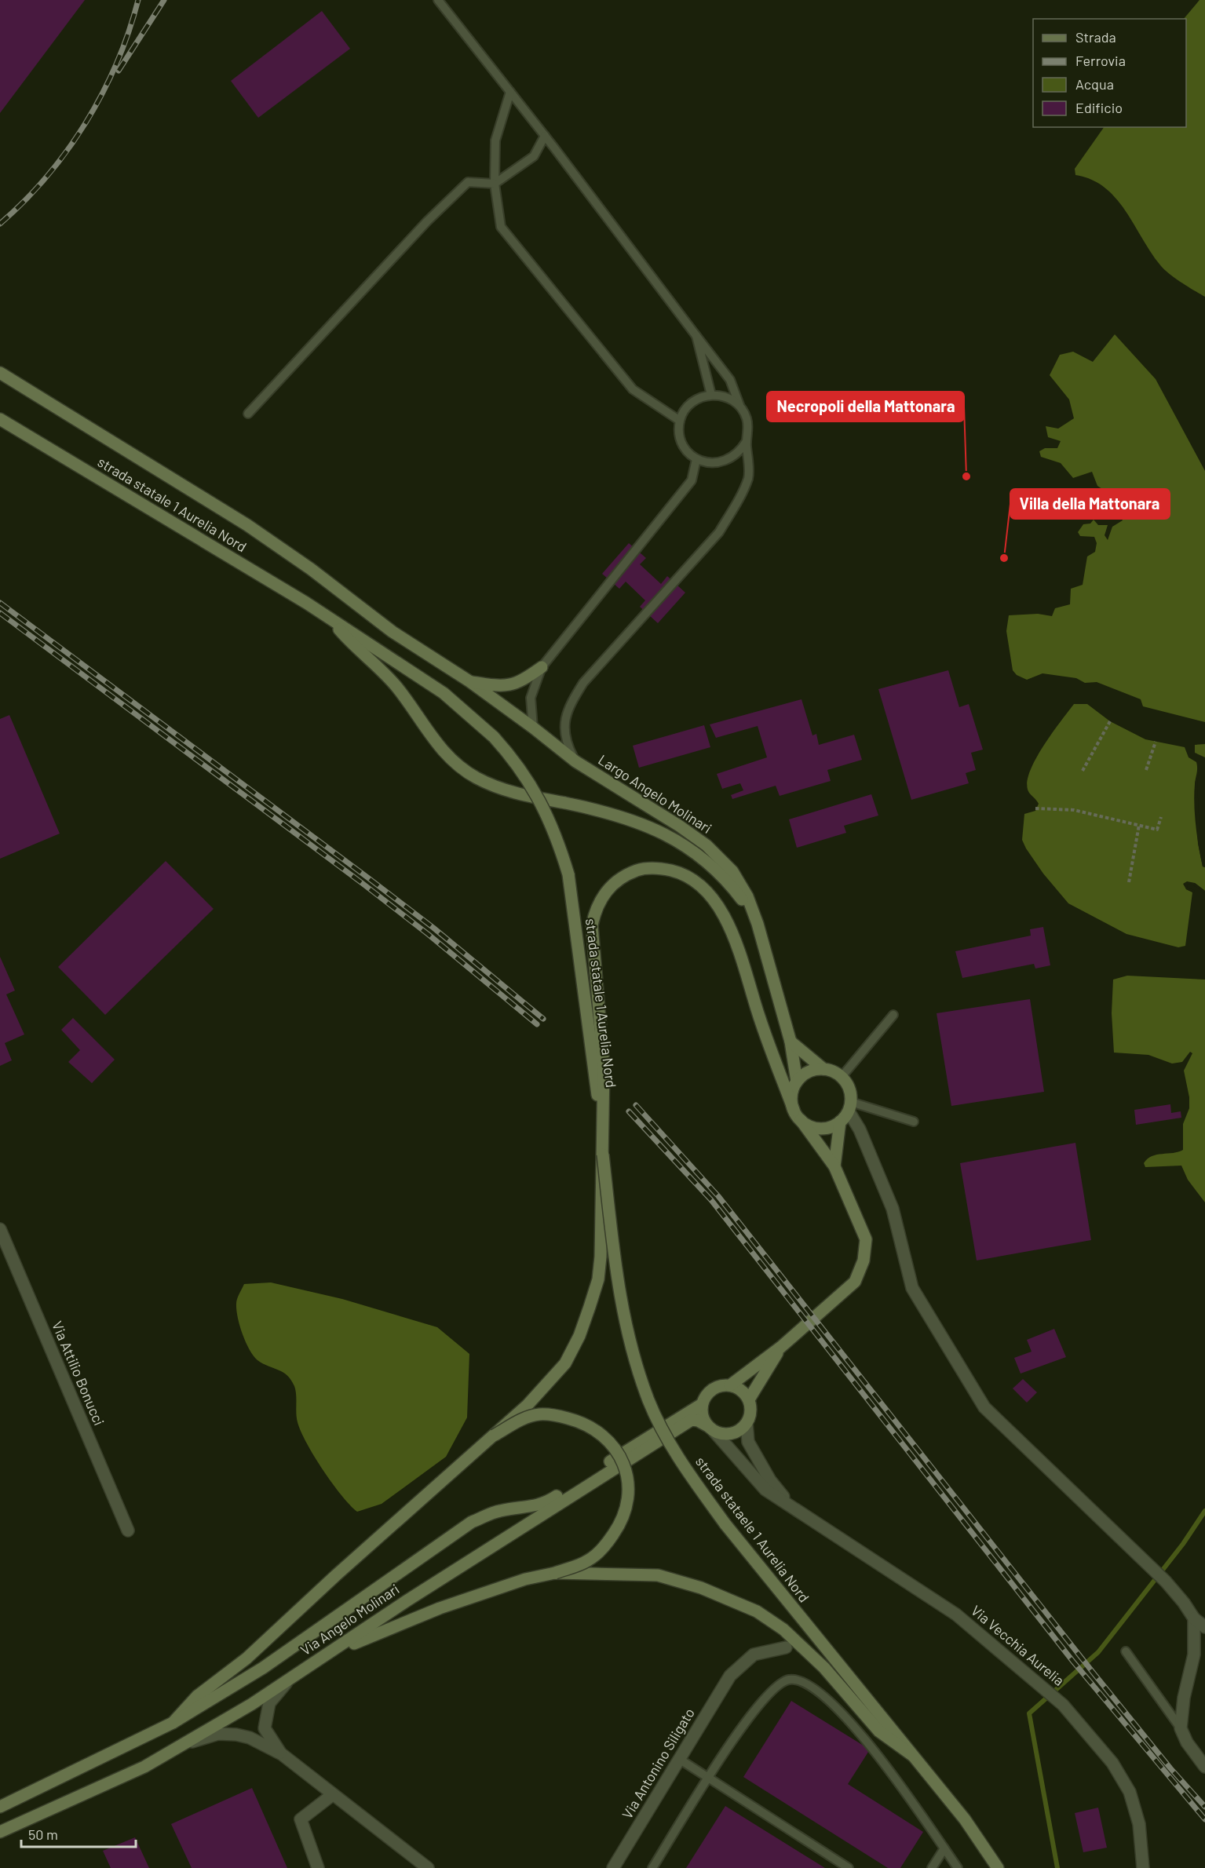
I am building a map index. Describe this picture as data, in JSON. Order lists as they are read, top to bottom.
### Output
{
  "streets": {
    "main road": [
      "strada statale 1 Aurelia Nord",
      "Largo Angelo Molinari",
      "strada stataele 1 Aurelia Nord",
      "Via Angelo Molinari"
    ],
    "street": ["Via Attilio Bonucci", "Via Vecchia Aurelia", "Via Antonino Siligato"]
  },
  "crossings": [
    ["Via Angelo Molinari", "Via Vecchia Aurelia"]
  ],
  "places": ["Necropoli della Mattonara", "Villa della Mattonara"],
  "legend": [
    "Strada",
    "Ferrovia",
    "Acqua",
    "Edificio"
  ],
  "scale_bar": "50 m"
}
